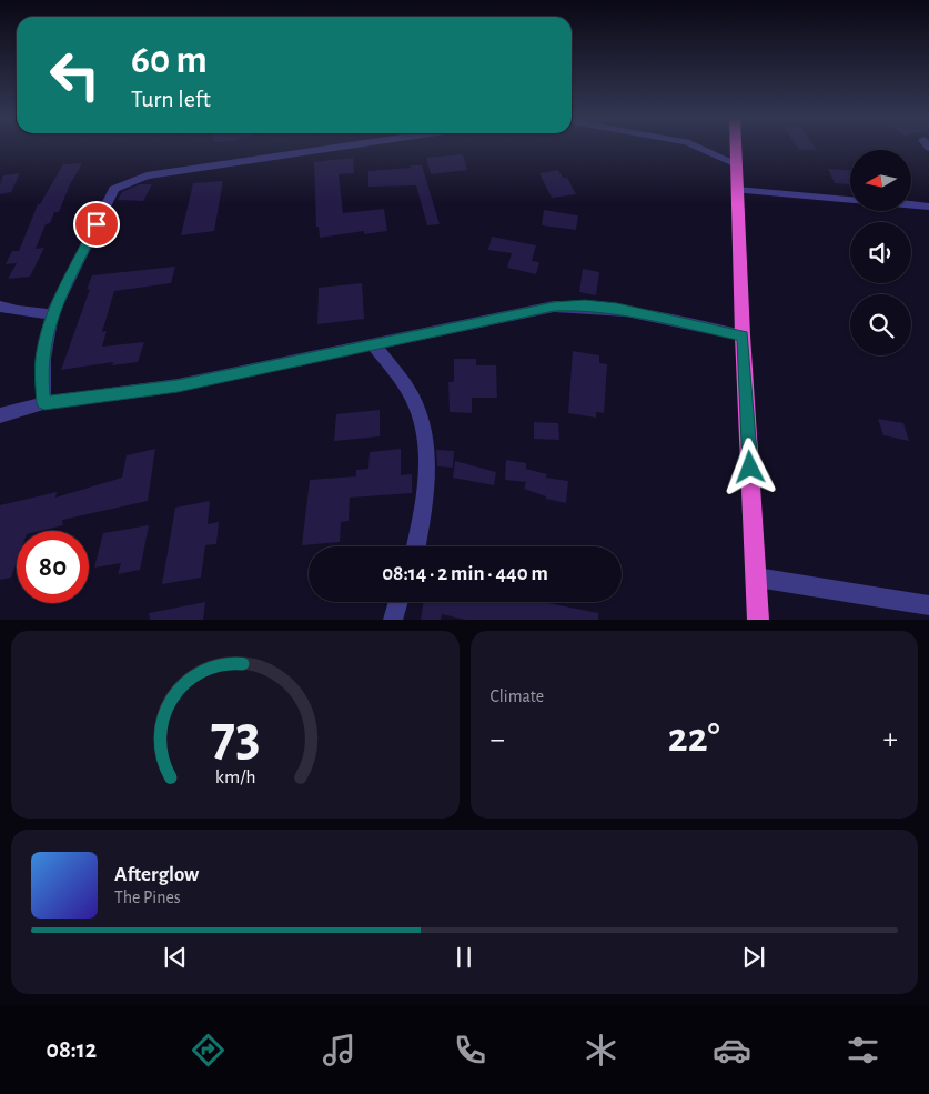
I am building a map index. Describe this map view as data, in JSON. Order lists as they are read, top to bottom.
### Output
{
  "north": "left",
  "page": {
    "turn": ["60 m", "Turn left"],
    "limit": "80",
    "trip": "08:14 · 2 min · 440 m",
    "tile": "Climate",
    "heat": ["−", "22°", "+"],
    "song": ["Afterglow", "The Pines"],
    "tabs": "08:12",
    "gauge": ["73", "km/h"]
  }
}
